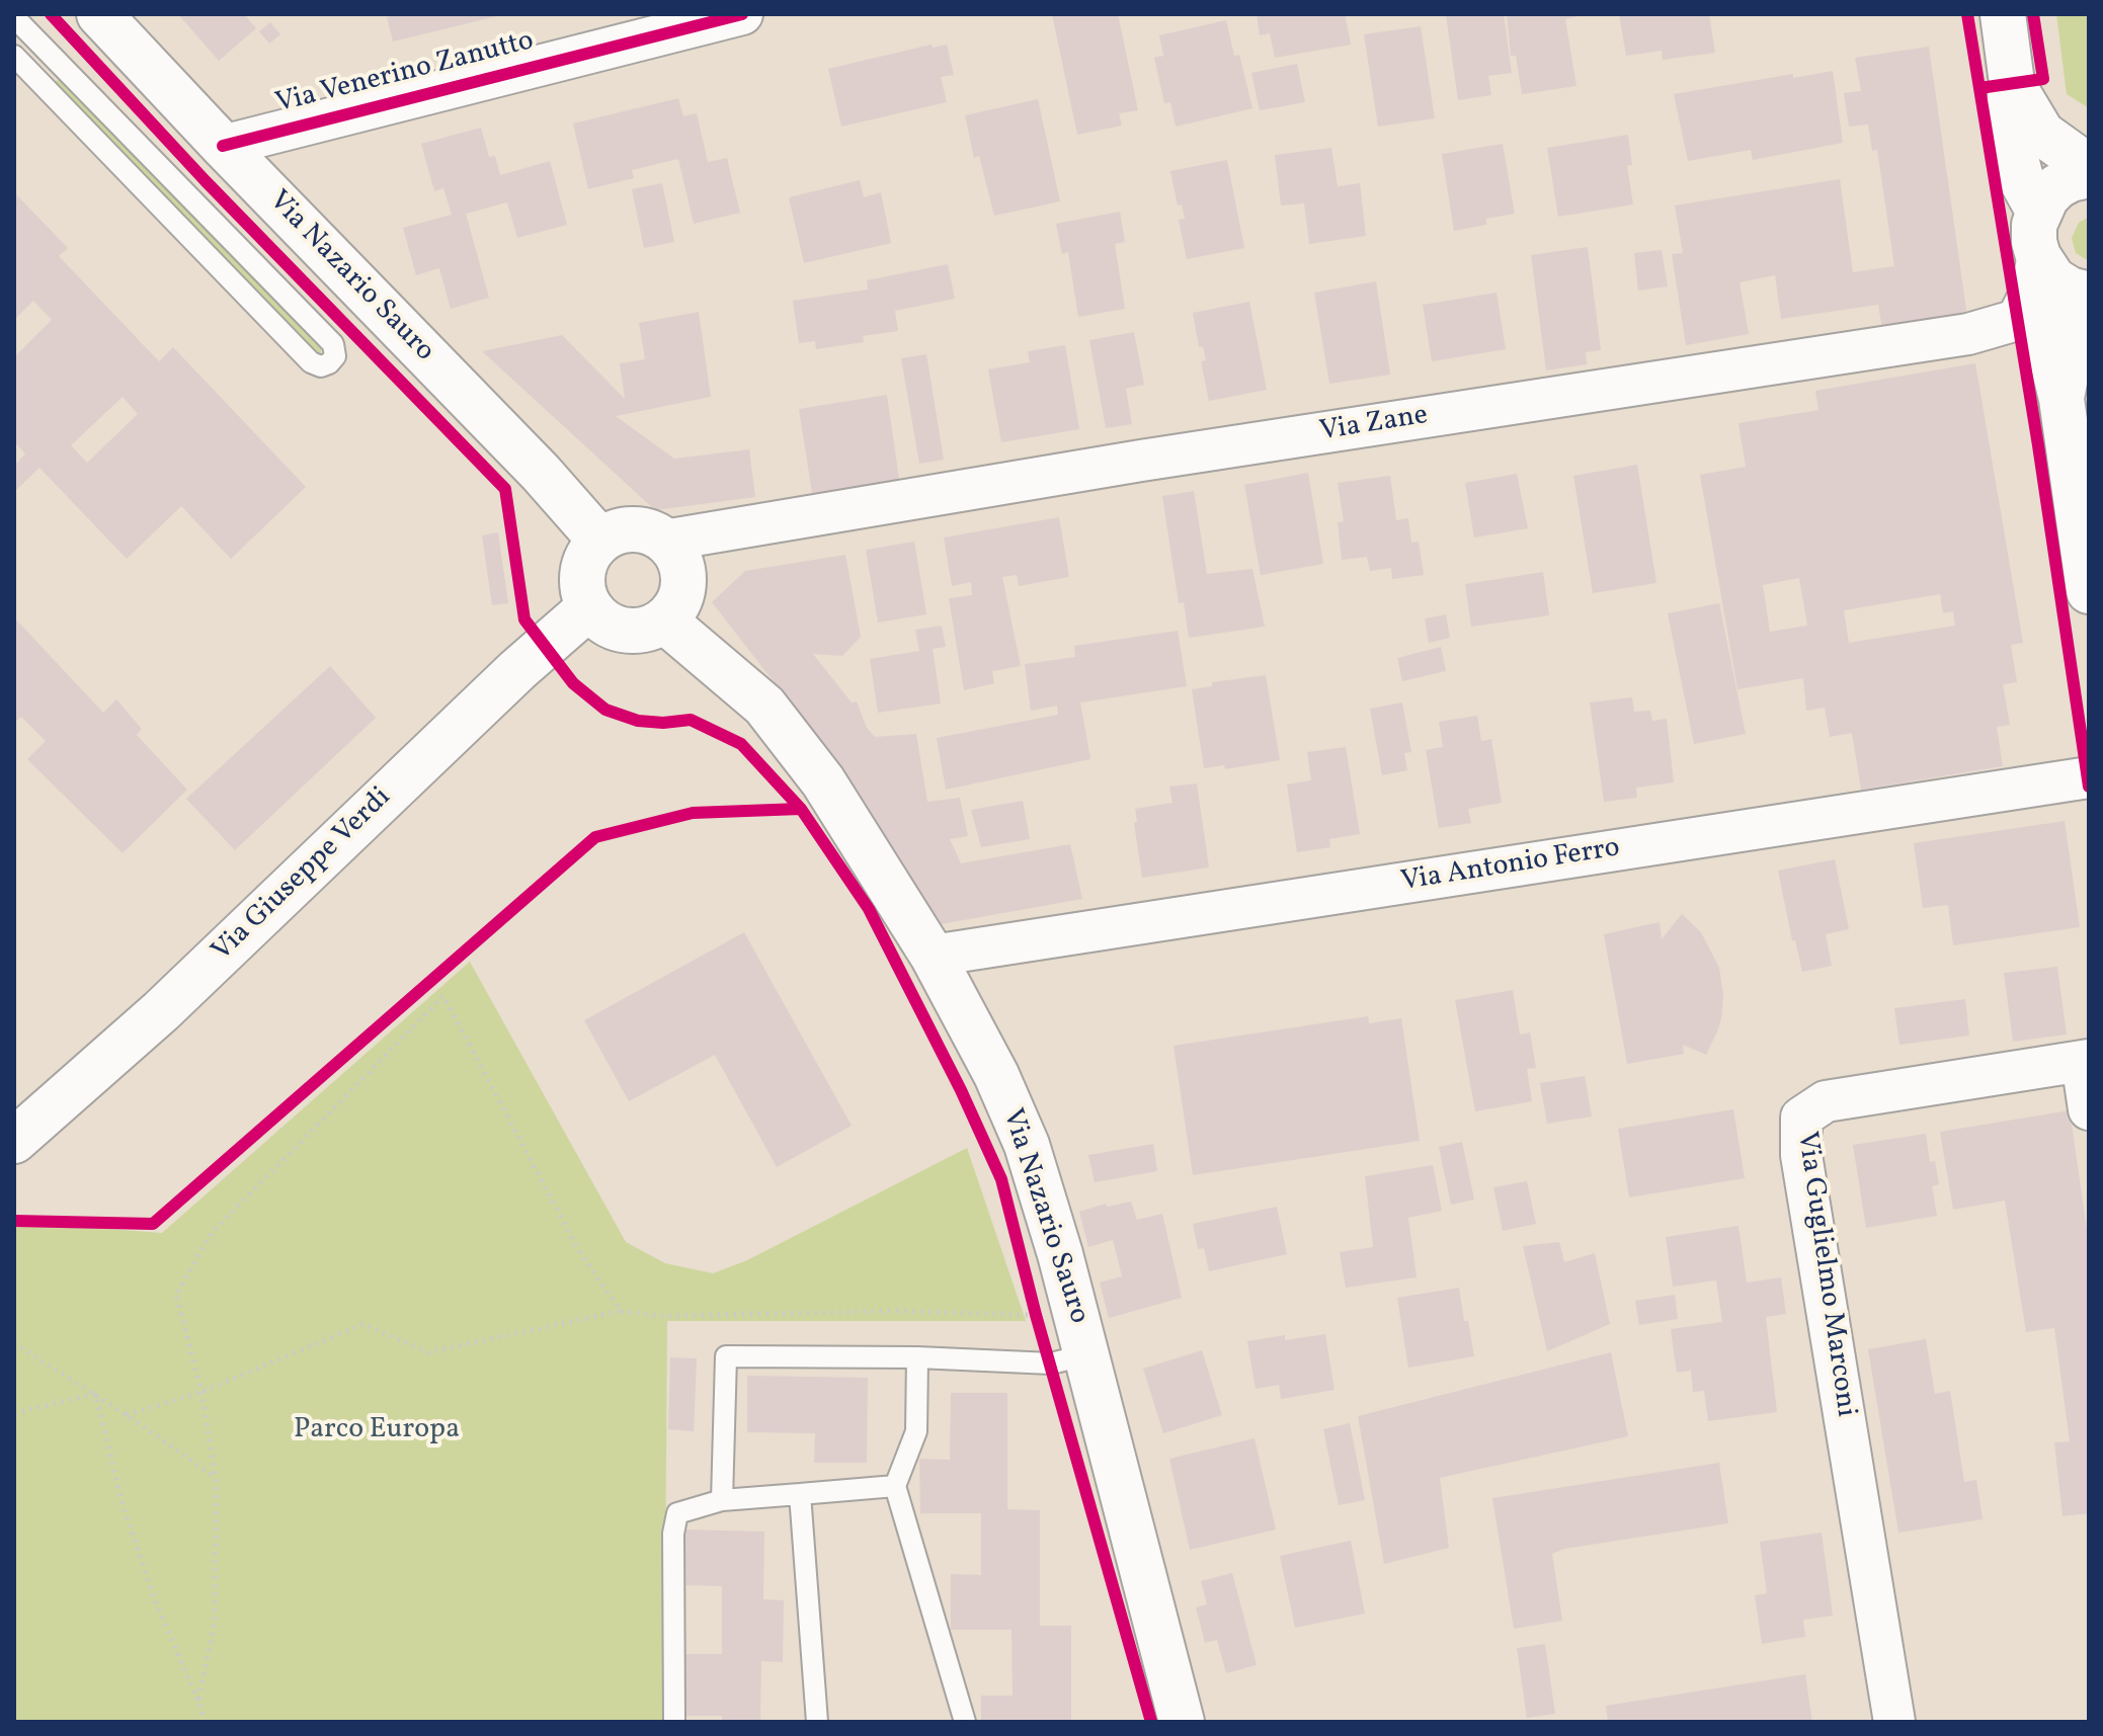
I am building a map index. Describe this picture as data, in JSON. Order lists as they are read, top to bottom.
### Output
{
  "streets": {
    "street": [
      "Via Venerino Zanutto",
      "Via Nazario Sauro",
      "Via Zane",
      "Via Antonio Ferro",
      "Via Giuseppe Verdi",
      "Via Guglielmo Marconi"
    ]
  },
  "crossings": [
    ["Via Venerino Zanutto", "Via Nazario Sauro"],
    ["Via Nazario Sauro", "Via Zane"],
    ["Via Nazario Sauro", "Via Antonio Ferro"],
    ["Via Nazario Sauro", "Via Giuseppe Verdi"],
    ["Via Zane", "Via Giuseppe Verdi"]
  ],
  "parks": ["Parco Europa"]
}
